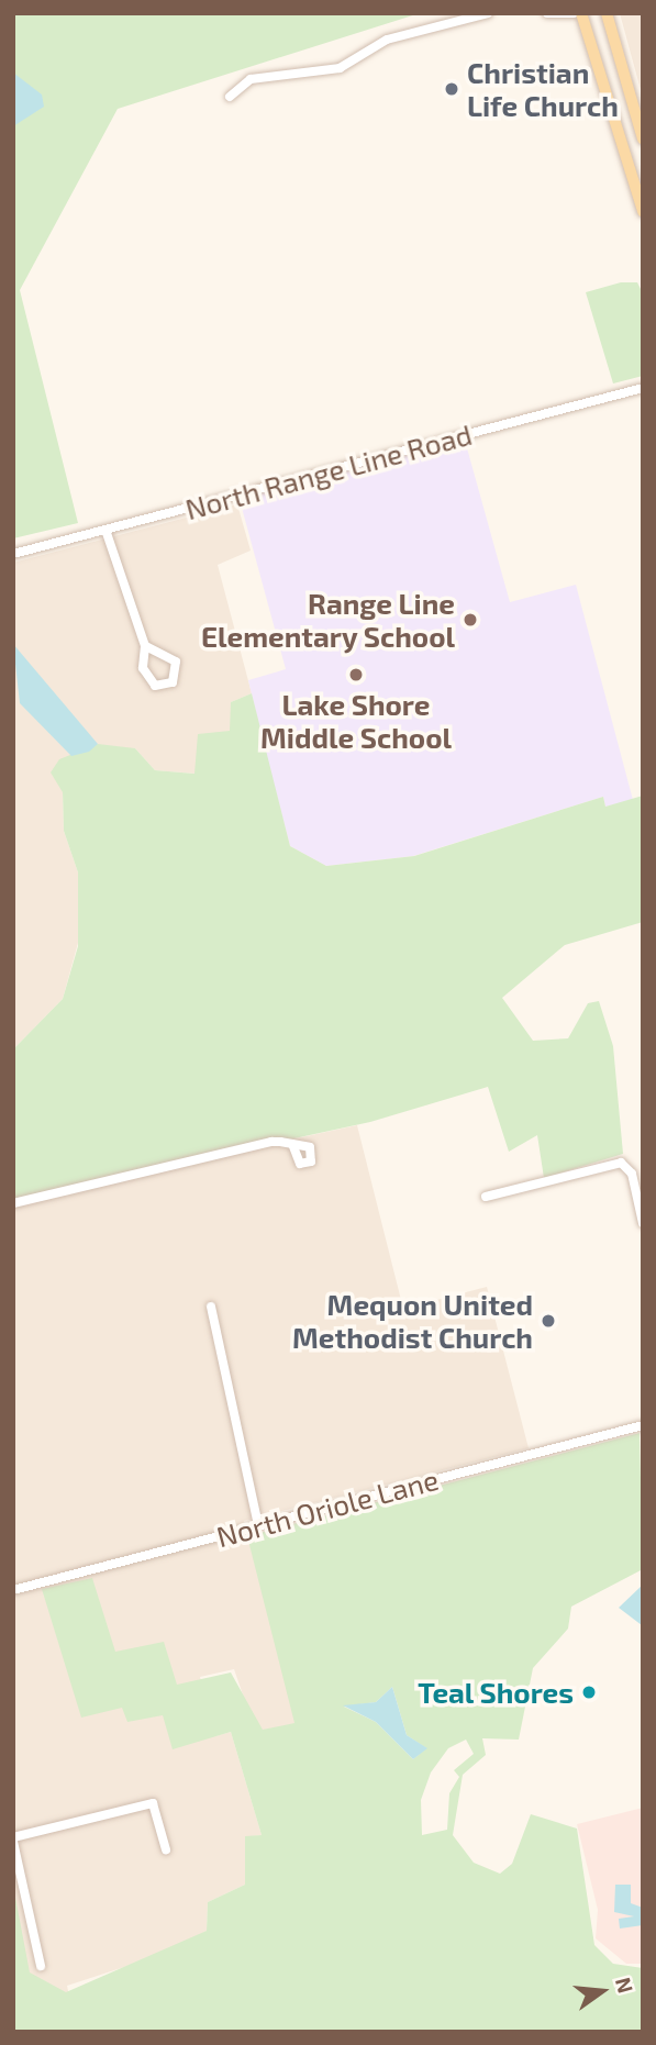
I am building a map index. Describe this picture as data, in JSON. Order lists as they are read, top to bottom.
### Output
{
  "streets": {
    "street": ["North Range Line Road", "North Oriole Lane"]
  },
  "places": [
    "Christian Life Church",
    "Range Line Elementary School",
    "Lake Shore Middle School",
    "Mequon United Methodist Church",
    "Teal Shores"
  ],
  "north": "right"
}
